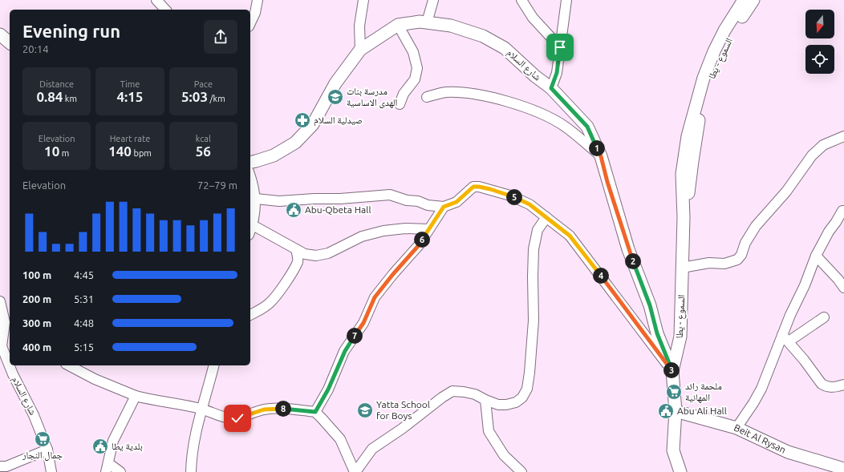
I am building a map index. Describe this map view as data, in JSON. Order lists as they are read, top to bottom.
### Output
{
  "streets": {
    "main road": ["السموع - يطا", "شارع السلام", "Beit Al Rysan"]
  },
  "crossings": [
    ["السموع - يطا", "شارع السلام"],
    ["السموع - يطا", "Beit Al Rysan"]
  ],
  "places": {
    "school or university": ["مدرسة بنات الهدى الاساسية", "Yatta School for Boys"],
    "pharmacy": ["صيدلية السلام"],
    "public building": ["Abu-Qbeta Hall", "Abu Ali Hall", "بلدية يطا"],
    "supermarket": ["ملحمة رائد المهانية", "جمال النجار"]
  },
  "north": "bottom",
  "page": {
    "heading": ["Evening run", "20:14"],
    "stats": [
      ["Distance", "0.84 km"],
      ["Time", "4:15"],
      ["Pace", "5:03 /km"],
      ["Elevation", "10 m"],
      ["Heart rate", "140 bpm"],
      ["kcal", "56"]
    ],
    "pins": [
      "1",
      "5",
      "6",
      "2",
      "4",
      "7",
      "3",
      "8"
    ],
    "chart": ["Elevation", "72–79 m"],
    "list": [
      {
        "name": "100 m",
        "note": "4:45"
      },
      {
        "name": "200 m",
        "note": "5:31"
      },
      {
        "name": "300 m",
        "note": "4:48"
      },
      {
        "name": "400 m",
        "note": "5:15"
      }
    ]
  }
}
